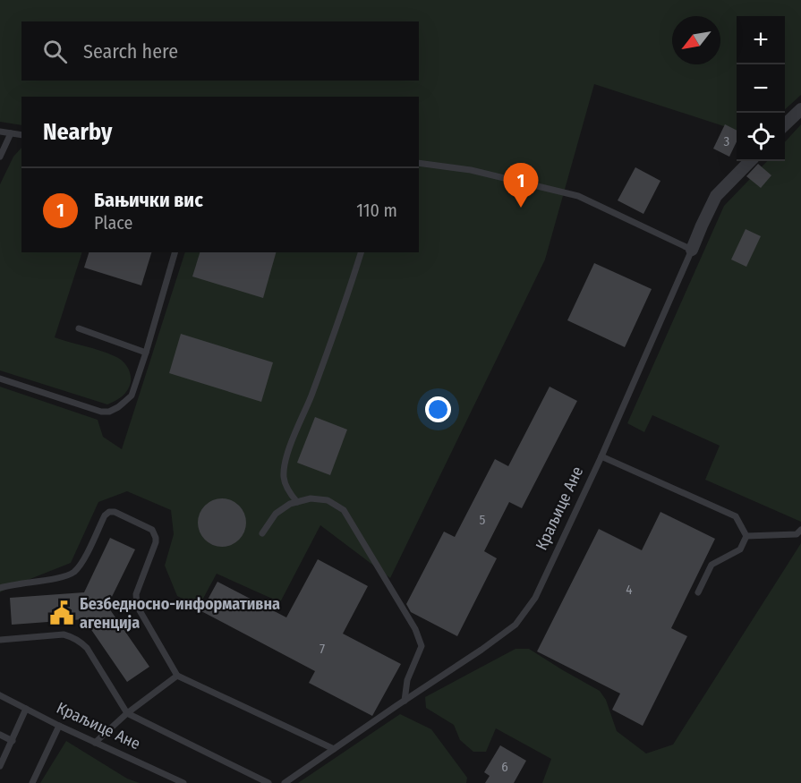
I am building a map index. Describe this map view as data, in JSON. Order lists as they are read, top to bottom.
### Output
{
  "streets": {
    "street": ["Краљице Ане"]
  },
  "places": {
    "public building": ["Безбедносно-информативна агенција"]
  },
  "house_numbers": [
    "3",
    "5",
    "4",
    "7",
    "6"
  ],
  "north": "bottom left",
  "page": {
    "map_buttons": ["+", "−"],
    "search": "Search here",
    "heading": "Nearby",
    "pins": "1",
    "list": [
      {
        "mark": "1",
        "name": "Бањички вис",
        "note": "Place",
        "value": "110 m"
      }
    ]
  }
}
